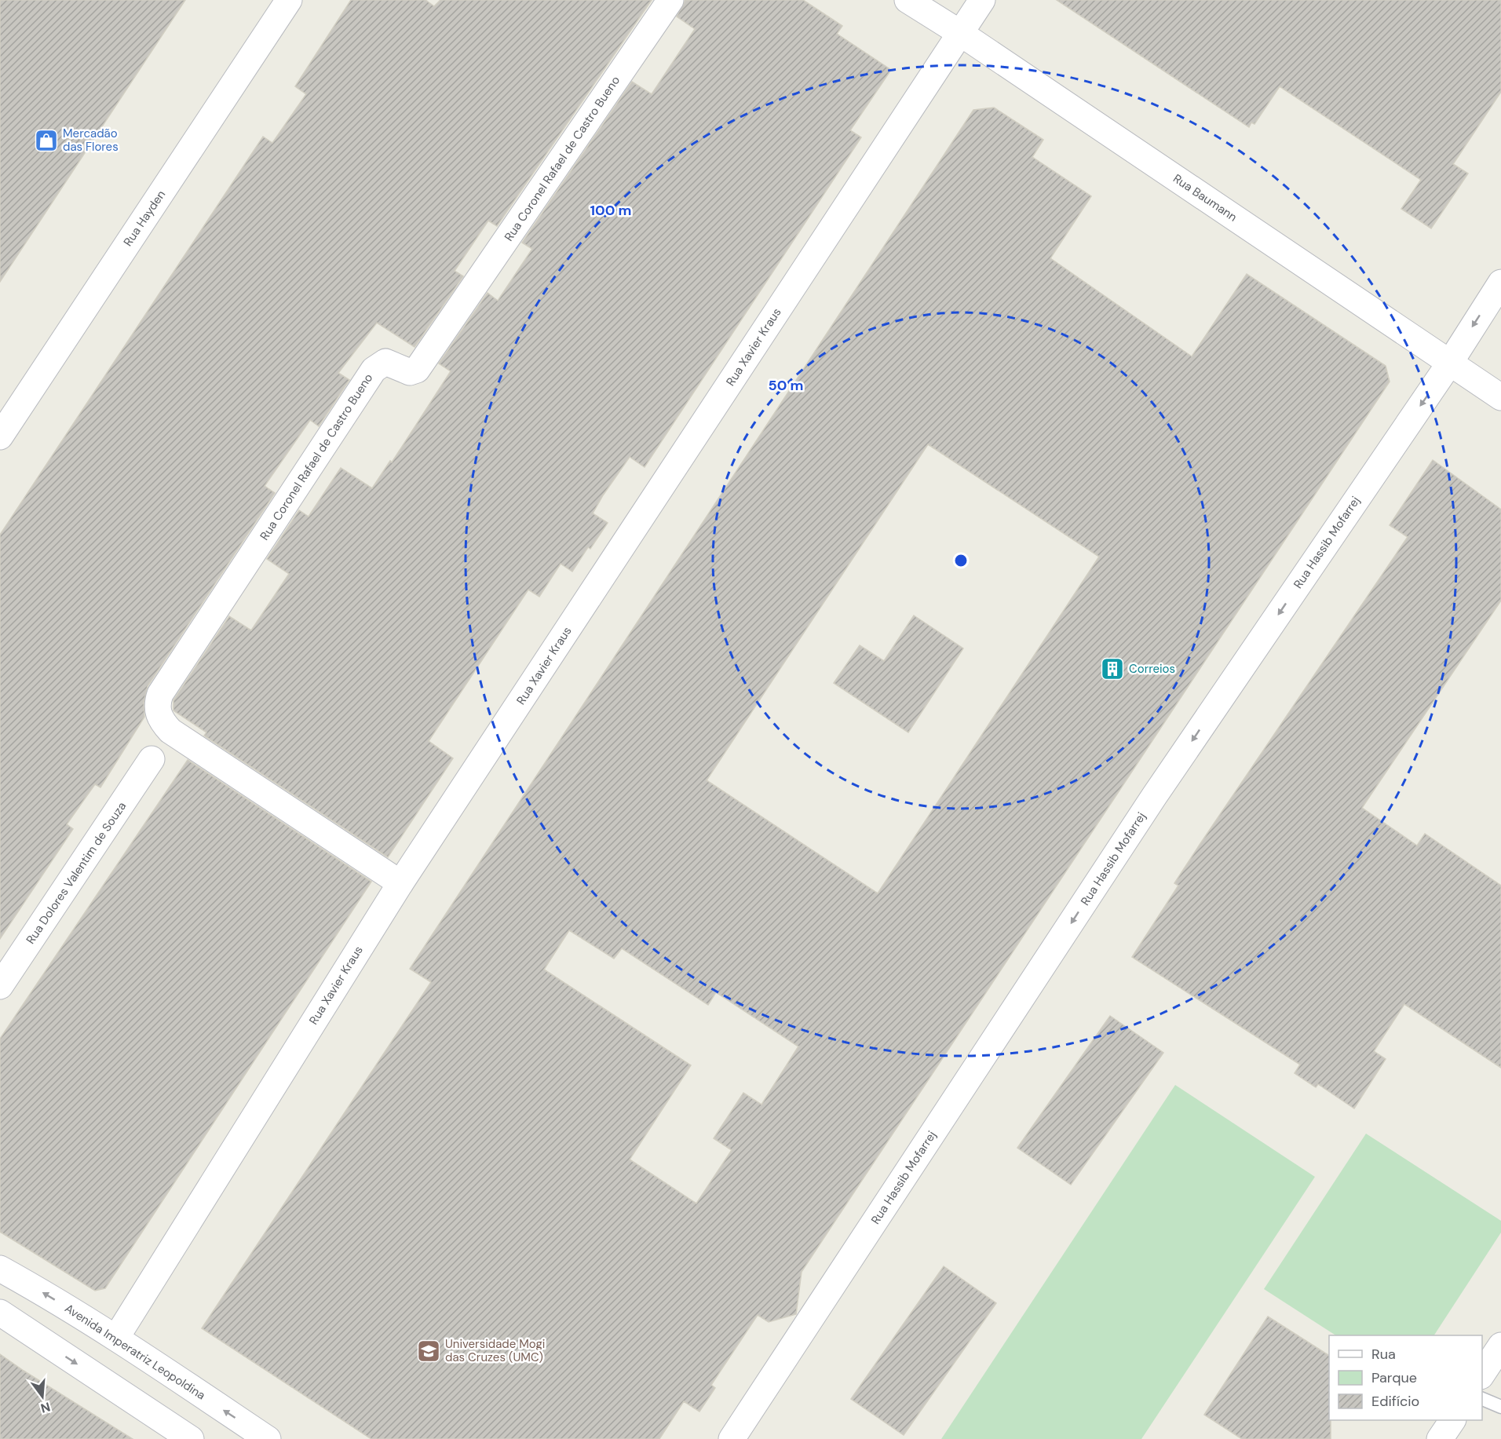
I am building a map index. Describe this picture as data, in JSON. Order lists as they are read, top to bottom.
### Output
{
  "streets": {
    "street": [
      "Rua Coronel Rafael de Castro Bueno",
      "Rua Baumann",
      "Rua Hayden",
      "Rua Xavier Kraus",
      "Rua Hassib Mofarrej",
      "Rua Dolores Valentim de Souza",
      "Avenida Imperatriz Leopoldina"
    ]
  },
  "crossings": [
    ["Rua Coronel Rafael de Castro Bueno", "Rua Xavier Kraus"],
    ["Rua Baumann", "Rua Xavier Kraus"],
    ["Rua Baumann", "Rua Hassib Mofarrej"],
    ["Rua Xavier Kraus", "Avenida Imperatriz Leopoldina"]
  ],
  "one_way": ["Rua Hassib Mofarrej"],
  "places": {
    "shop": ["Mercadão das Flores"],
    "building": ["Correios"],
    "school or university": ["Universidade Mogi das Cruzes (UMC)"]
  },
  "legend": ["Rua", "Parque", "Edifício"],
  "north": "bottom",
  "rings": ["100 m", "50 m"]
}
